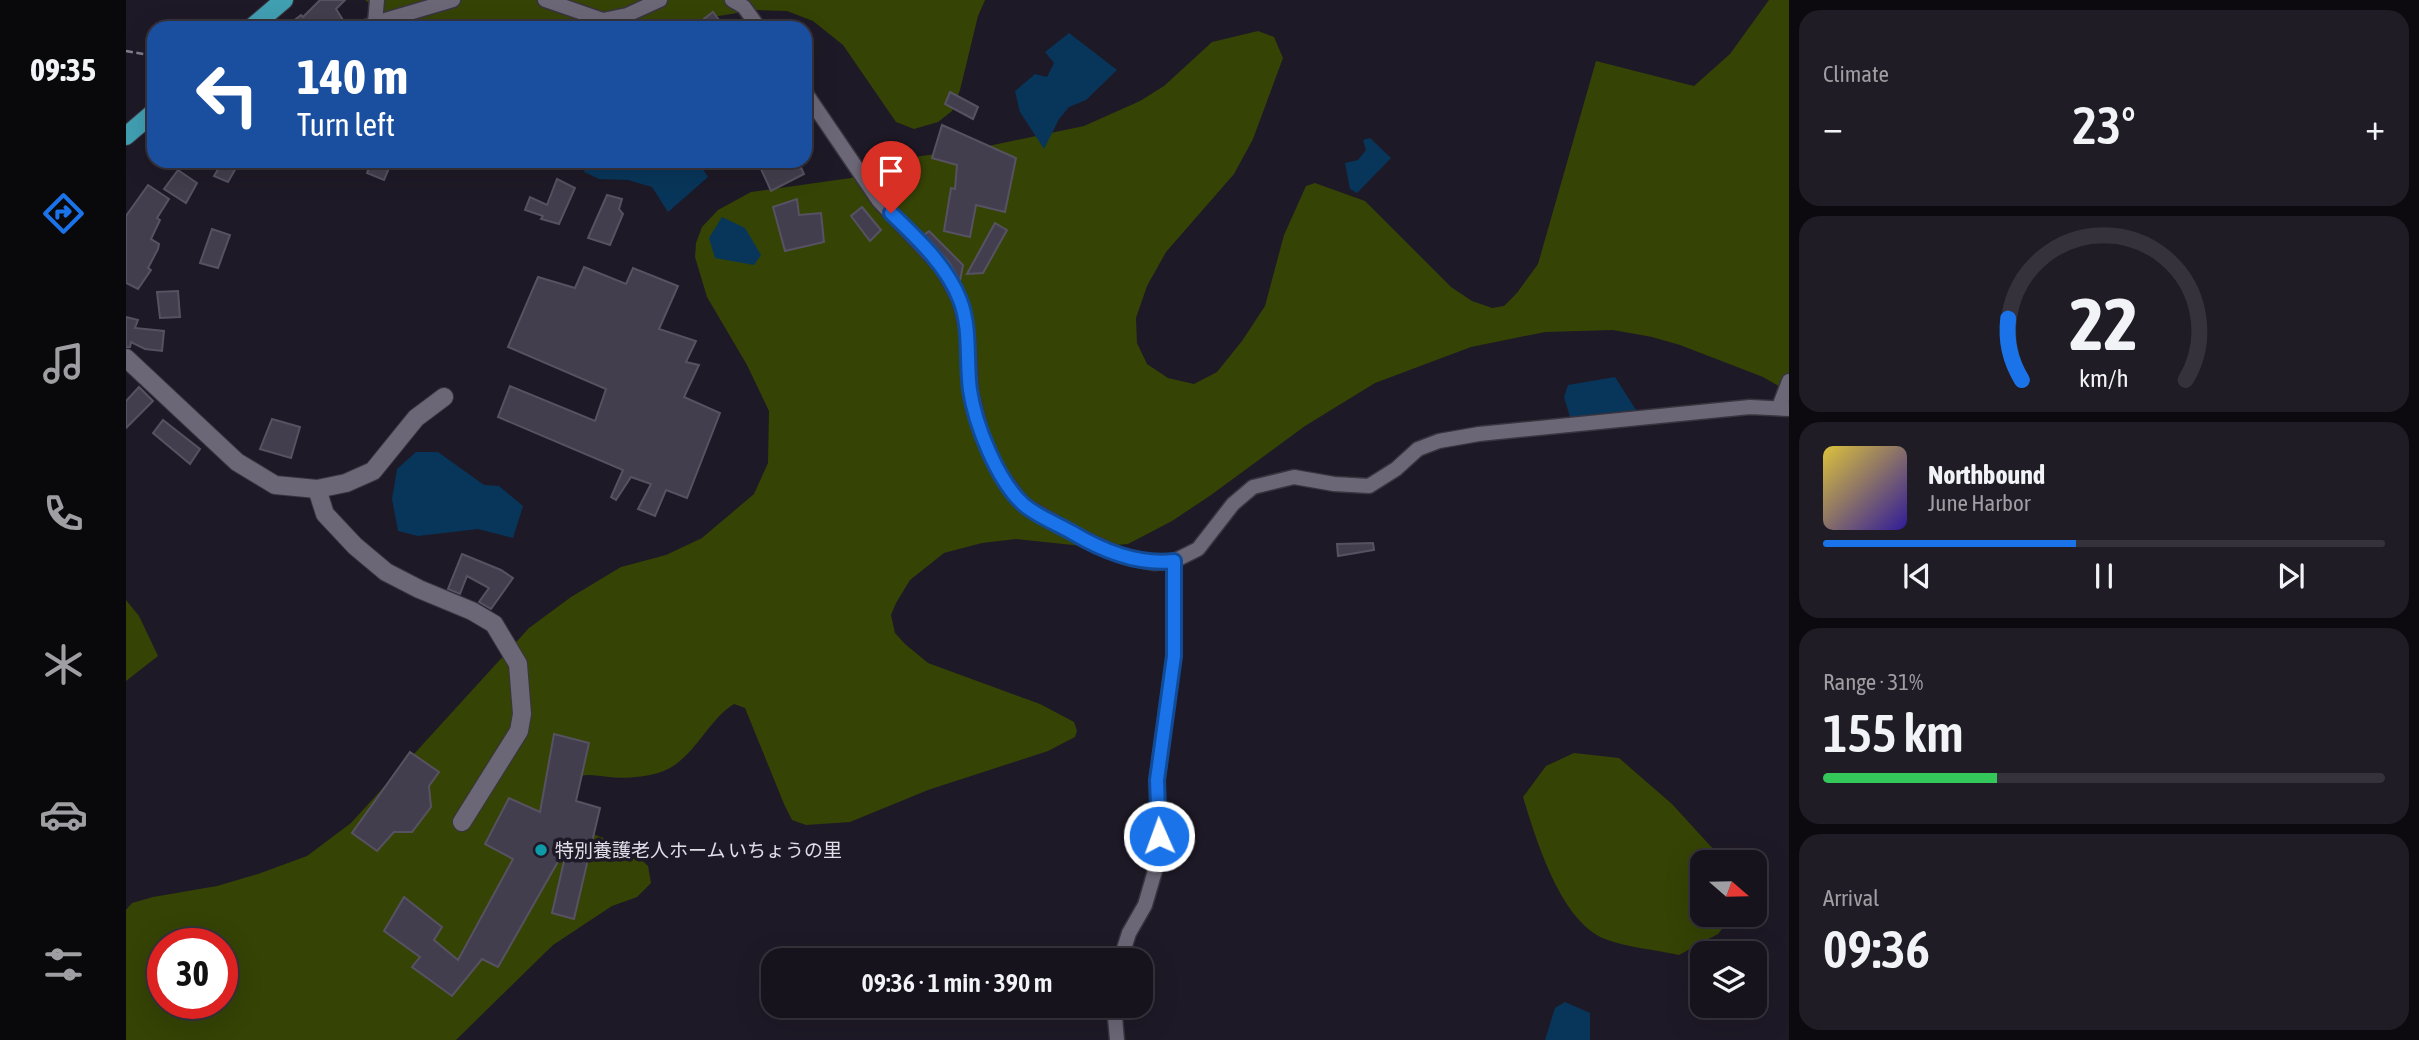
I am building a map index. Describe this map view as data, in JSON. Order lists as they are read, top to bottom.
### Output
{
  "places": ["特別養護老人ホーム いちょうの里"],
  "north": "right",
  "page": {
    "tabs": "09:35",
    "tile": [
      "Climate",
      ["Range · 31%", "155 km"],
      ["Arrival", "09:36"]
    ],
    "turn": ["140 m", "Turn left"],
    "heat": ["−", "23°", "+"],
    "song": ["Northbound", "June Harbor"],
    "limit": "30",
    "trip": "09:36 · 1 min · 390 m",
    "gauge": ["22", "km/h"]
  }
}
